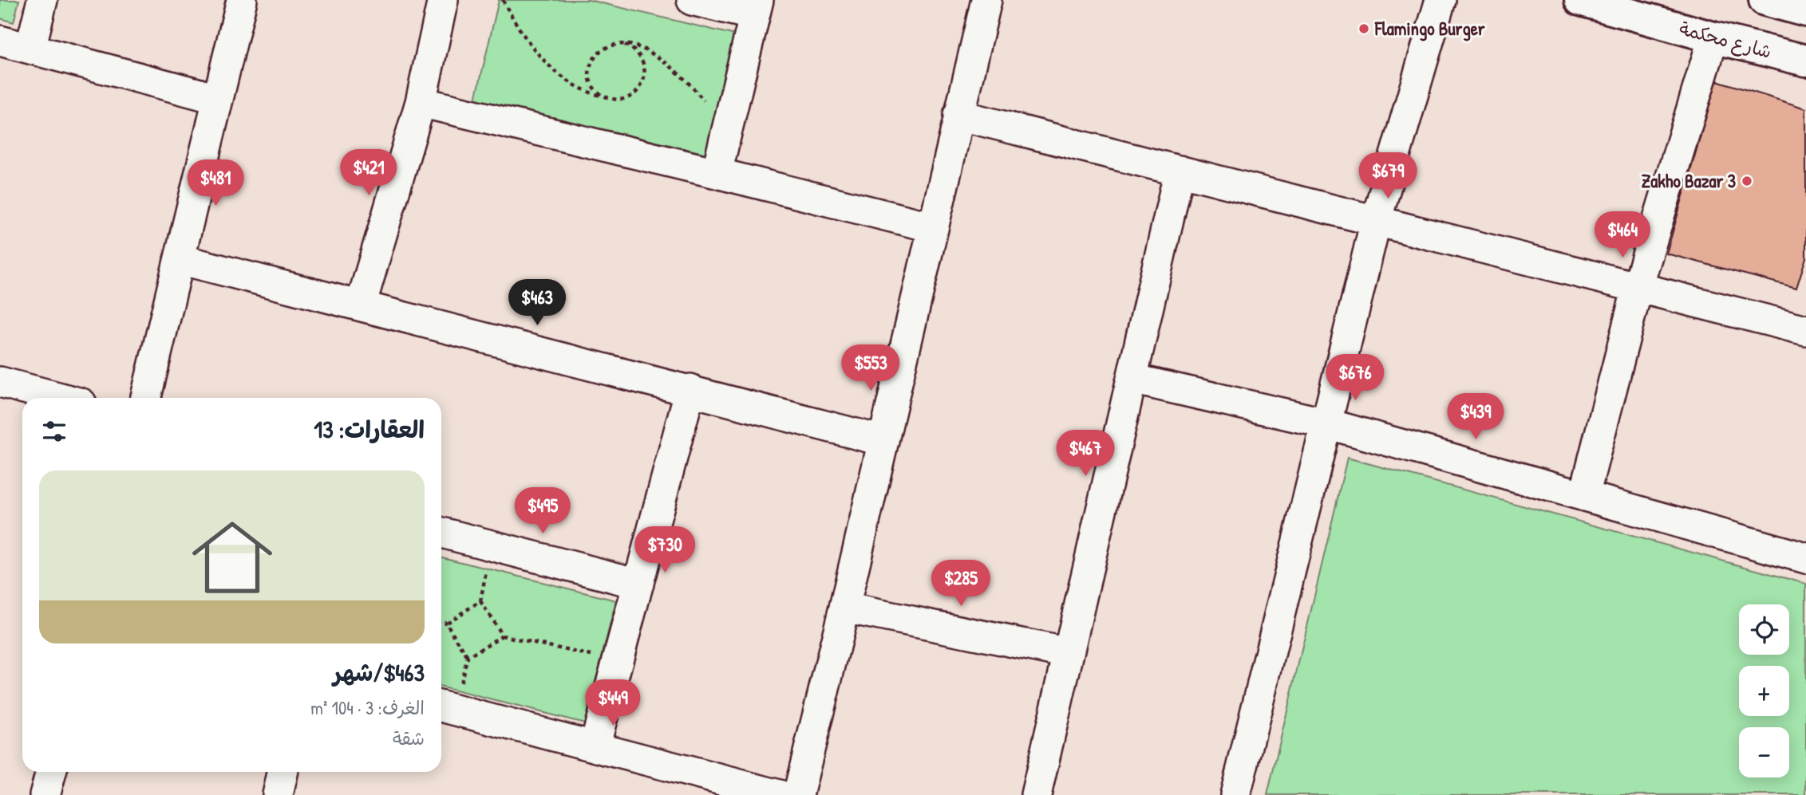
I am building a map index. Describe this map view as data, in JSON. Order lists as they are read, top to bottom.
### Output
{
  "streets": {
    "main road": ["شارع محكمة"]
  },
  "places": ["Flamingo Burger", "Zakho Bazar 3"],
  "page": {
    "price": [
      "$421",
      "$679",
      "$481",
      "$464",
      "$463",
      "$553",
      "$676",
      "$439",
      "$467",
      "$495",
      "$730",
      "$285",
      "$449"
    ],
    "heading": "العقارات: 13",
    "list": [
      {
        "name": "$463/شهر",
        "note": "الغرف: 3 · 104 m² · شقة"
      }
    ],
    "map_buttons": ["+", "−"]
  }
}
